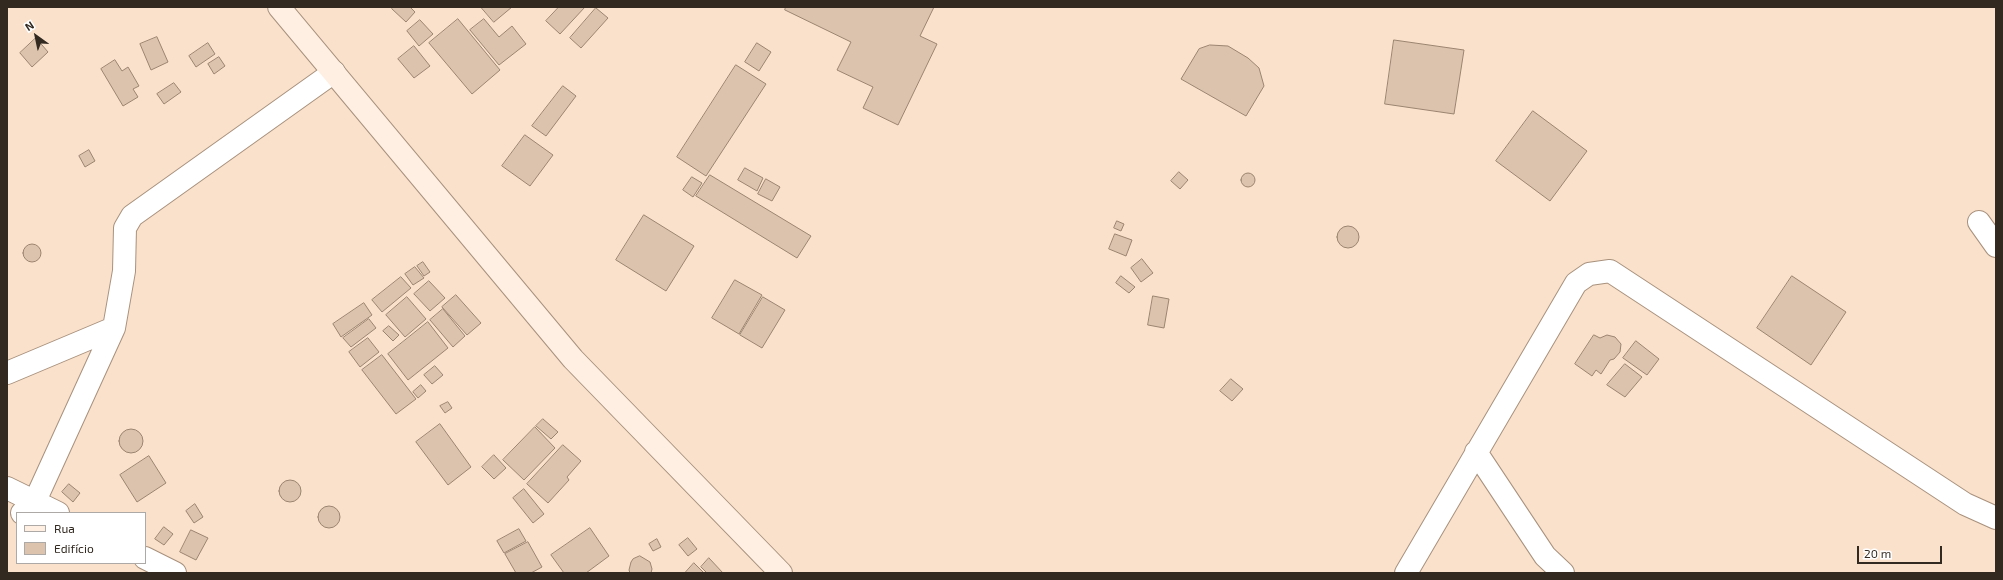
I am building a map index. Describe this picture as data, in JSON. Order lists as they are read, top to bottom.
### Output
{
  "legend": ["Rua", "Edifício"],
  "scale_bar": "20 m",
  "north": "top left"
}
